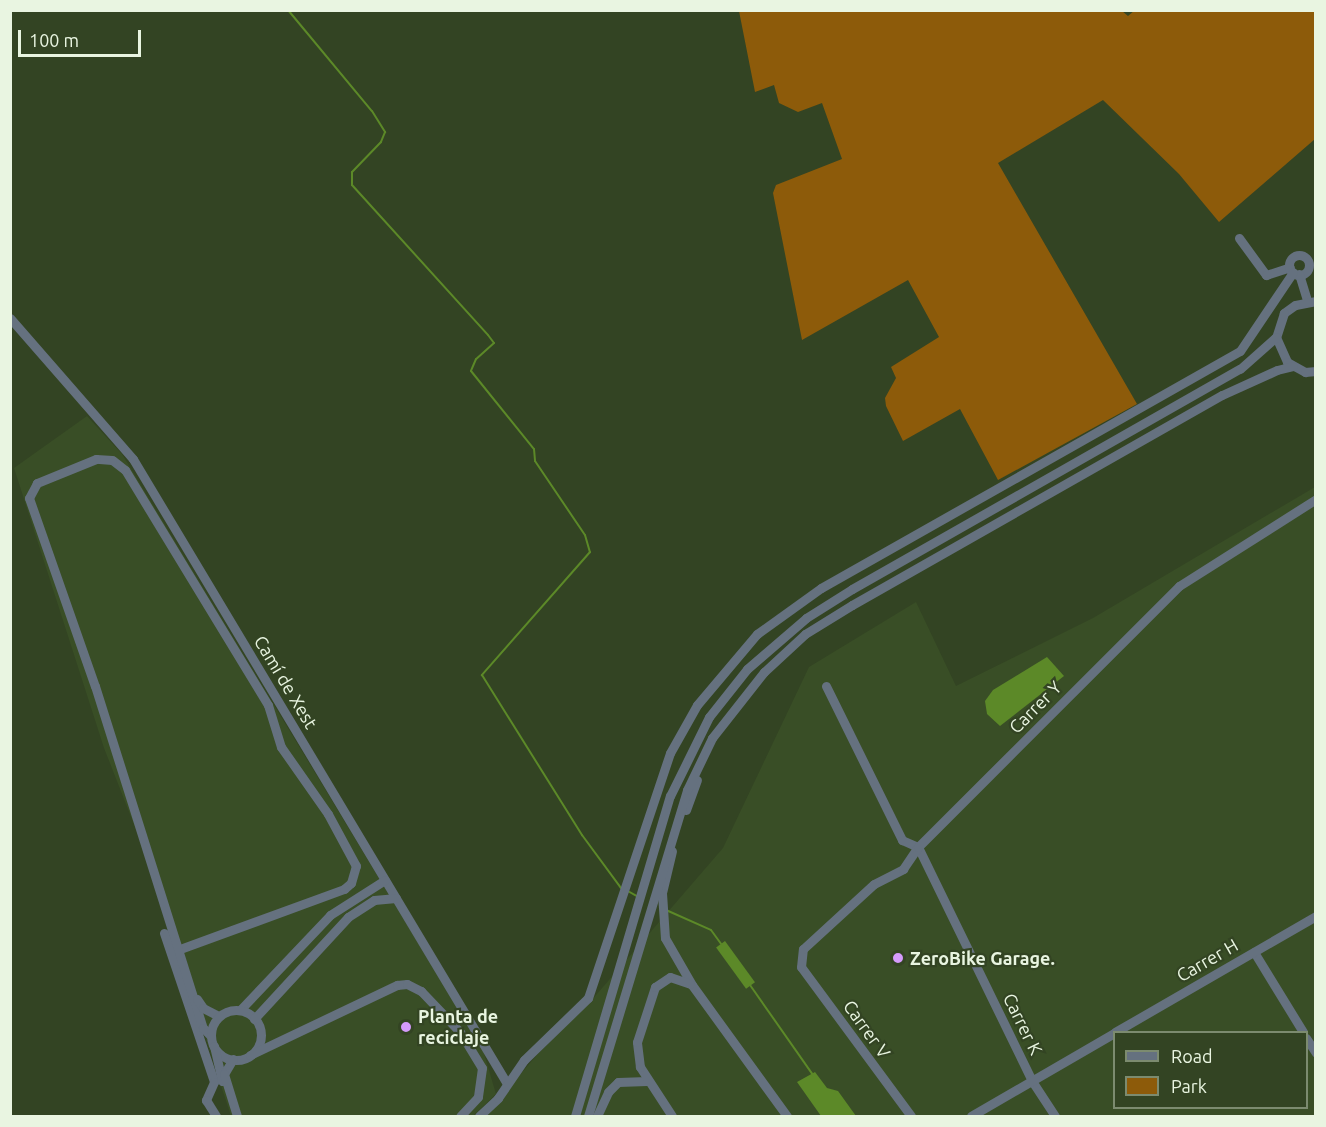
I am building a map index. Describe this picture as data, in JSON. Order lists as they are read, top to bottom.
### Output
{
  "streets": {
    "street": [
      "Camí de Xest",
      "Carrer Y",
      "Carrer H",
      "Carrer K",
      "Carrer V"
    ]
  },
  "crossings": [
    ["Carrer Y", "Carrer K"],
    ["Carrer Y", "Carrer V"],
    ["Carrer H", "Carrer K"]
  ],
  "places": ["ZeroBike Garage.", "Planta de reciclaje"],
  "legend": ["Road", "Park"],
  "scale_bar": "100 m"
}
